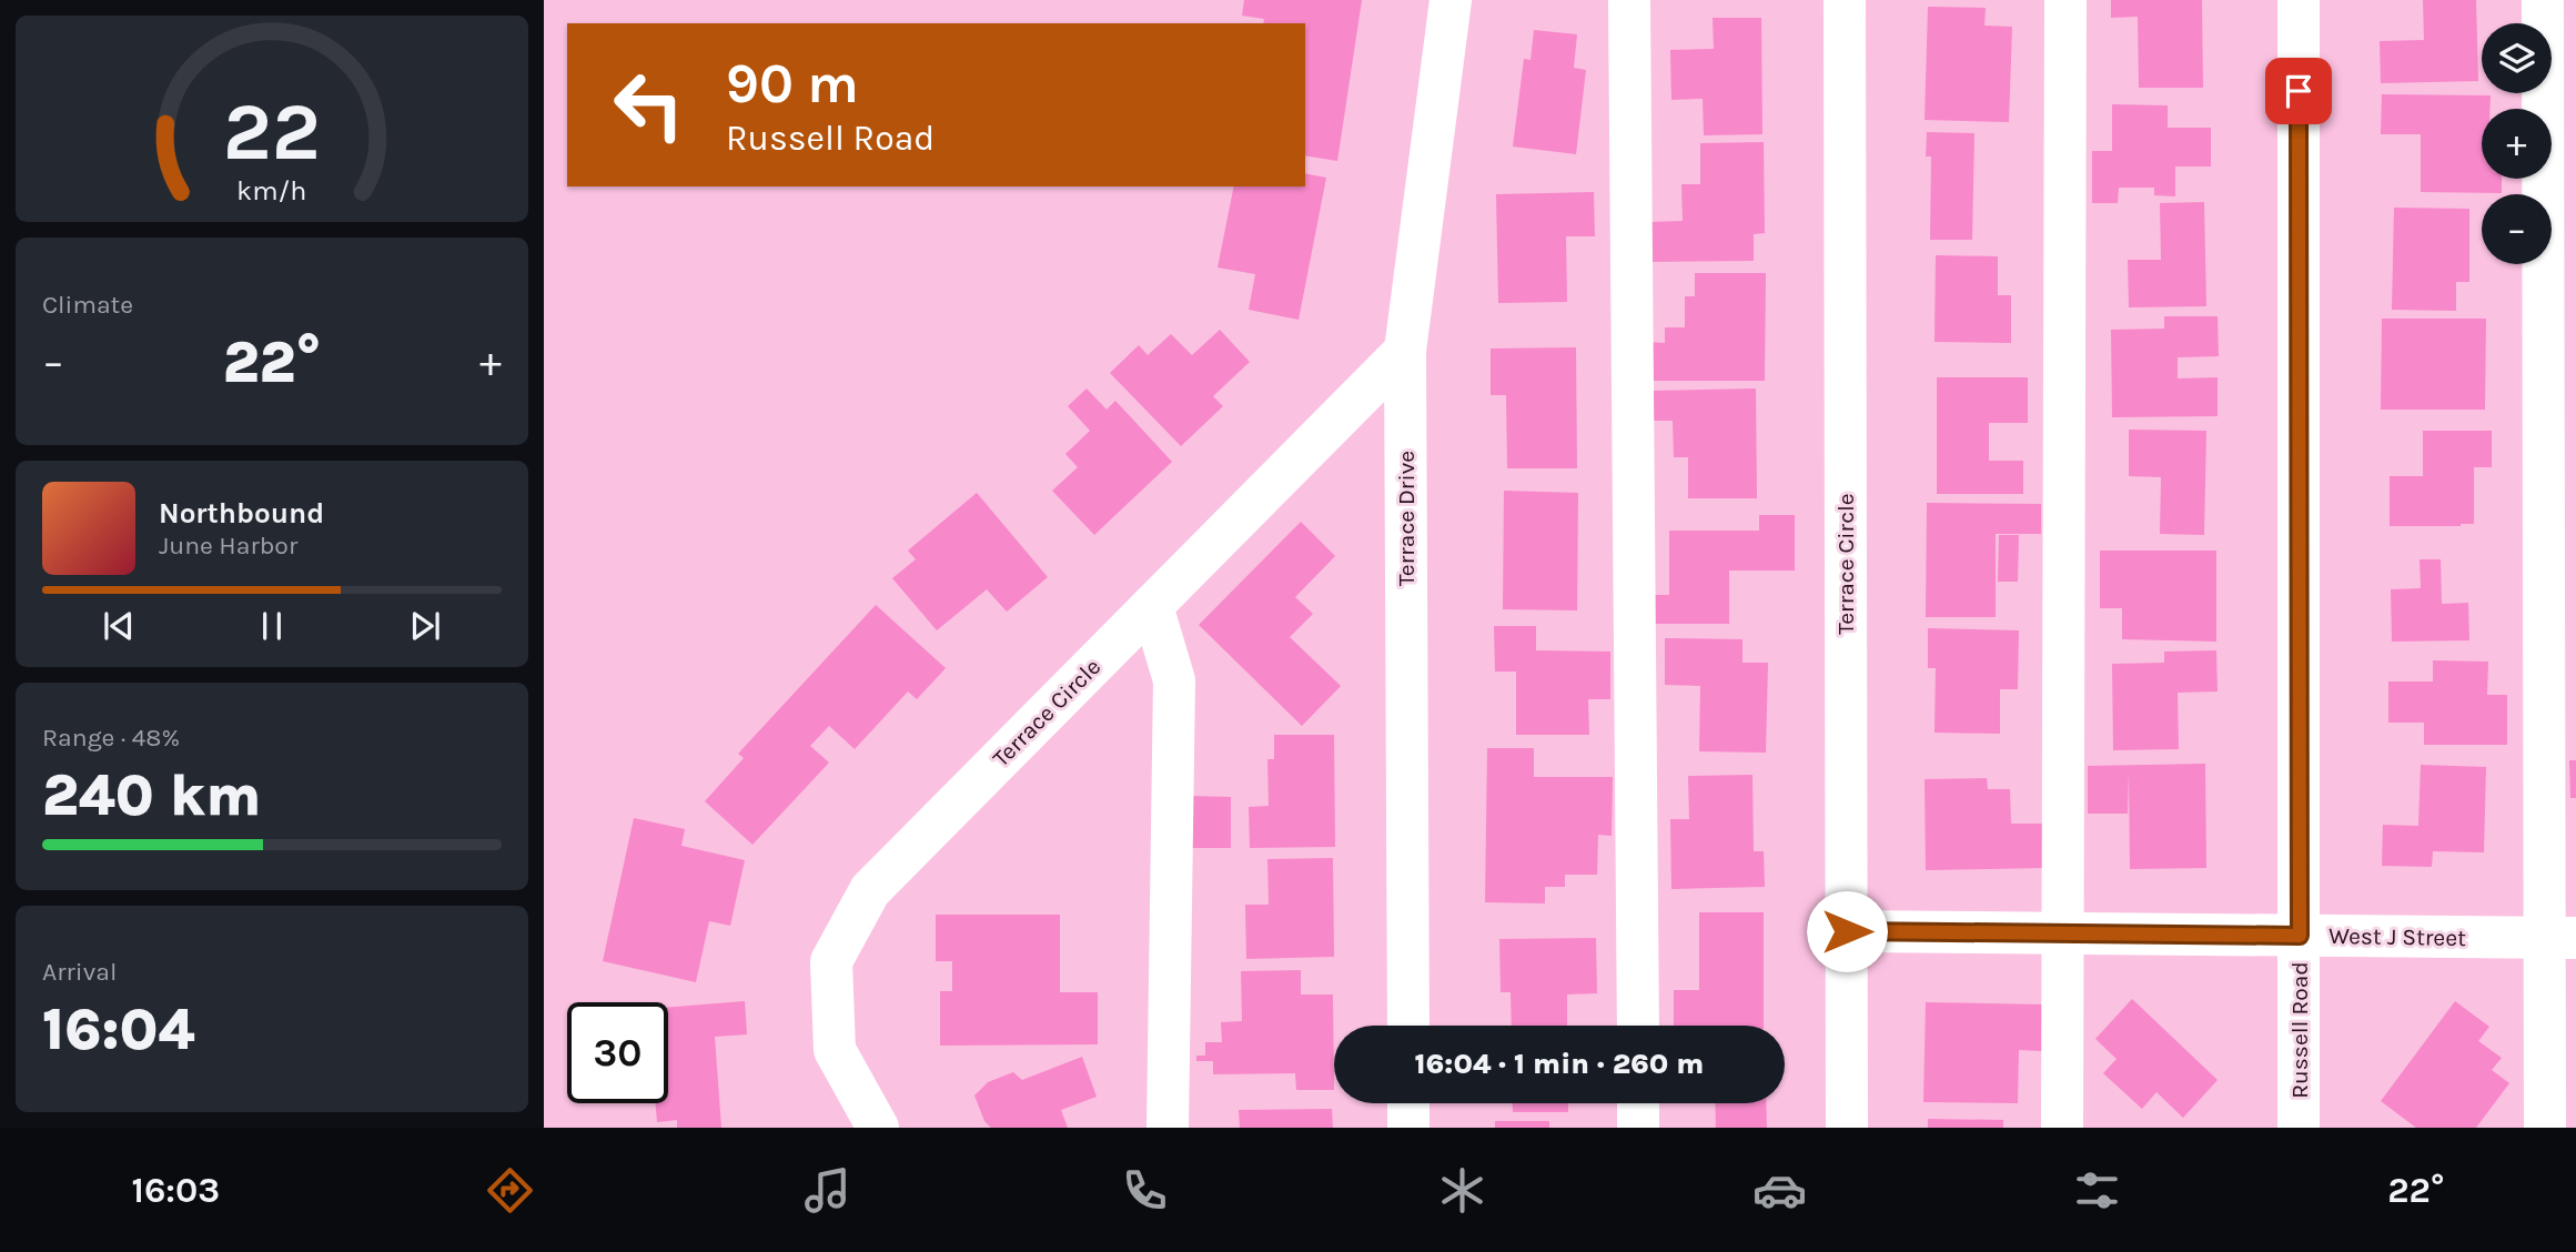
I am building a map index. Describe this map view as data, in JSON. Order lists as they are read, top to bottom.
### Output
{
  "streets": {
    "street": [
      "Terrace Drive",
      "Terrace Circle",
      "West J Street",
      "Russell Road"
    ]
  },
  "crossings": [
    ["Terrace Drive", "Terrace Circle"],
    ["Terrace Circle", "West J Street"],
    ["West J Street", "Russell Road"]
  ],
  "page": {
    "map_buttons": ["+", "−"],
    "turn": ["90 m", "Russell Road"],
    "tile": [
      "Climate",
      ["Range · 48%", "240 km"],
      ["Arrival", "16:04"]
    ],
    "heat": ["−", "22°", "+"],
    "song": ["Northbound", "June Harbor"],
    "limit": "30",
    "trip": "16:04 · 1 min · 260 m",
    "tabs": ["16:03", "22°"],
    "gauge": ["22", "km/h"]
  }
}
